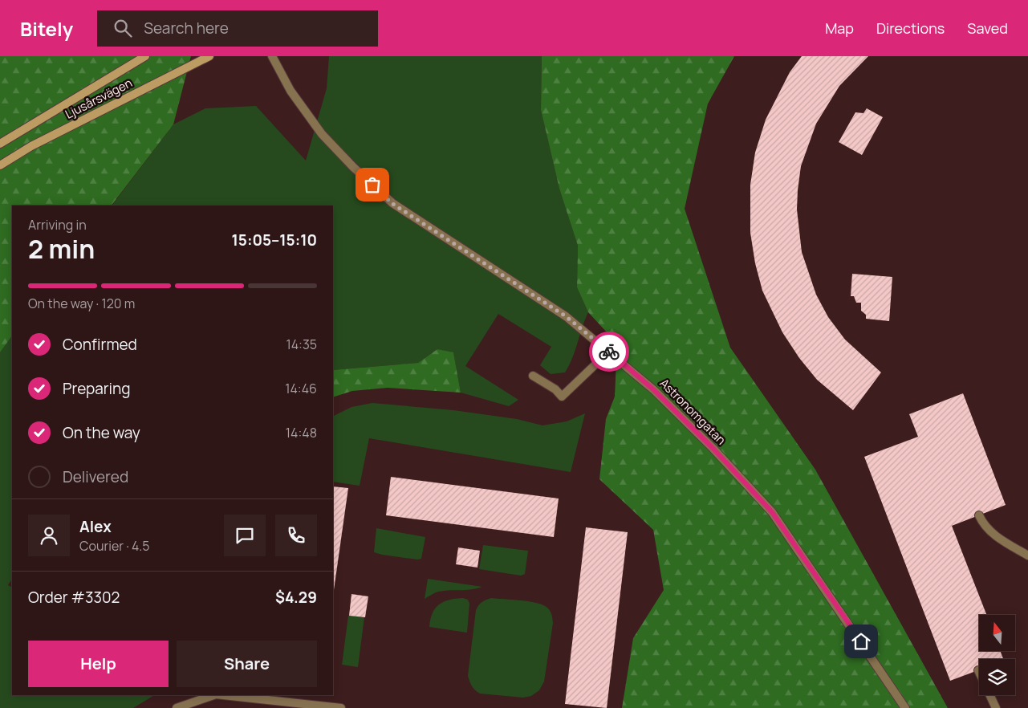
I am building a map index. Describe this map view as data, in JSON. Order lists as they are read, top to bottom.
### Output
{
  "streets": {
    "main road": ["Ljusårsvägen"],
    "street": ["Astronomgatan"]
  },
  "north": "top",
  "page": {
    "header": "Bitely",
    "search": "Search here",
    "nav": ["Map", "Directions", "Saved"],
    "heading": ["2 min", "Arriving in", "15:05–15:10"],
    "panel": [
      "Alex",
      "Courier · 4.5",
      "Order #3302",
      "$4.29"
    ],
    "bar": "On the way · 120 m",
    "list": [
      ["Confirmed", "14:35"],
      ["Preparing", "14:46"],
      ["On the way", "14:48"],
      "Delivered"
    ],
    "buttons": ["Help", "Share"]
  }
}
